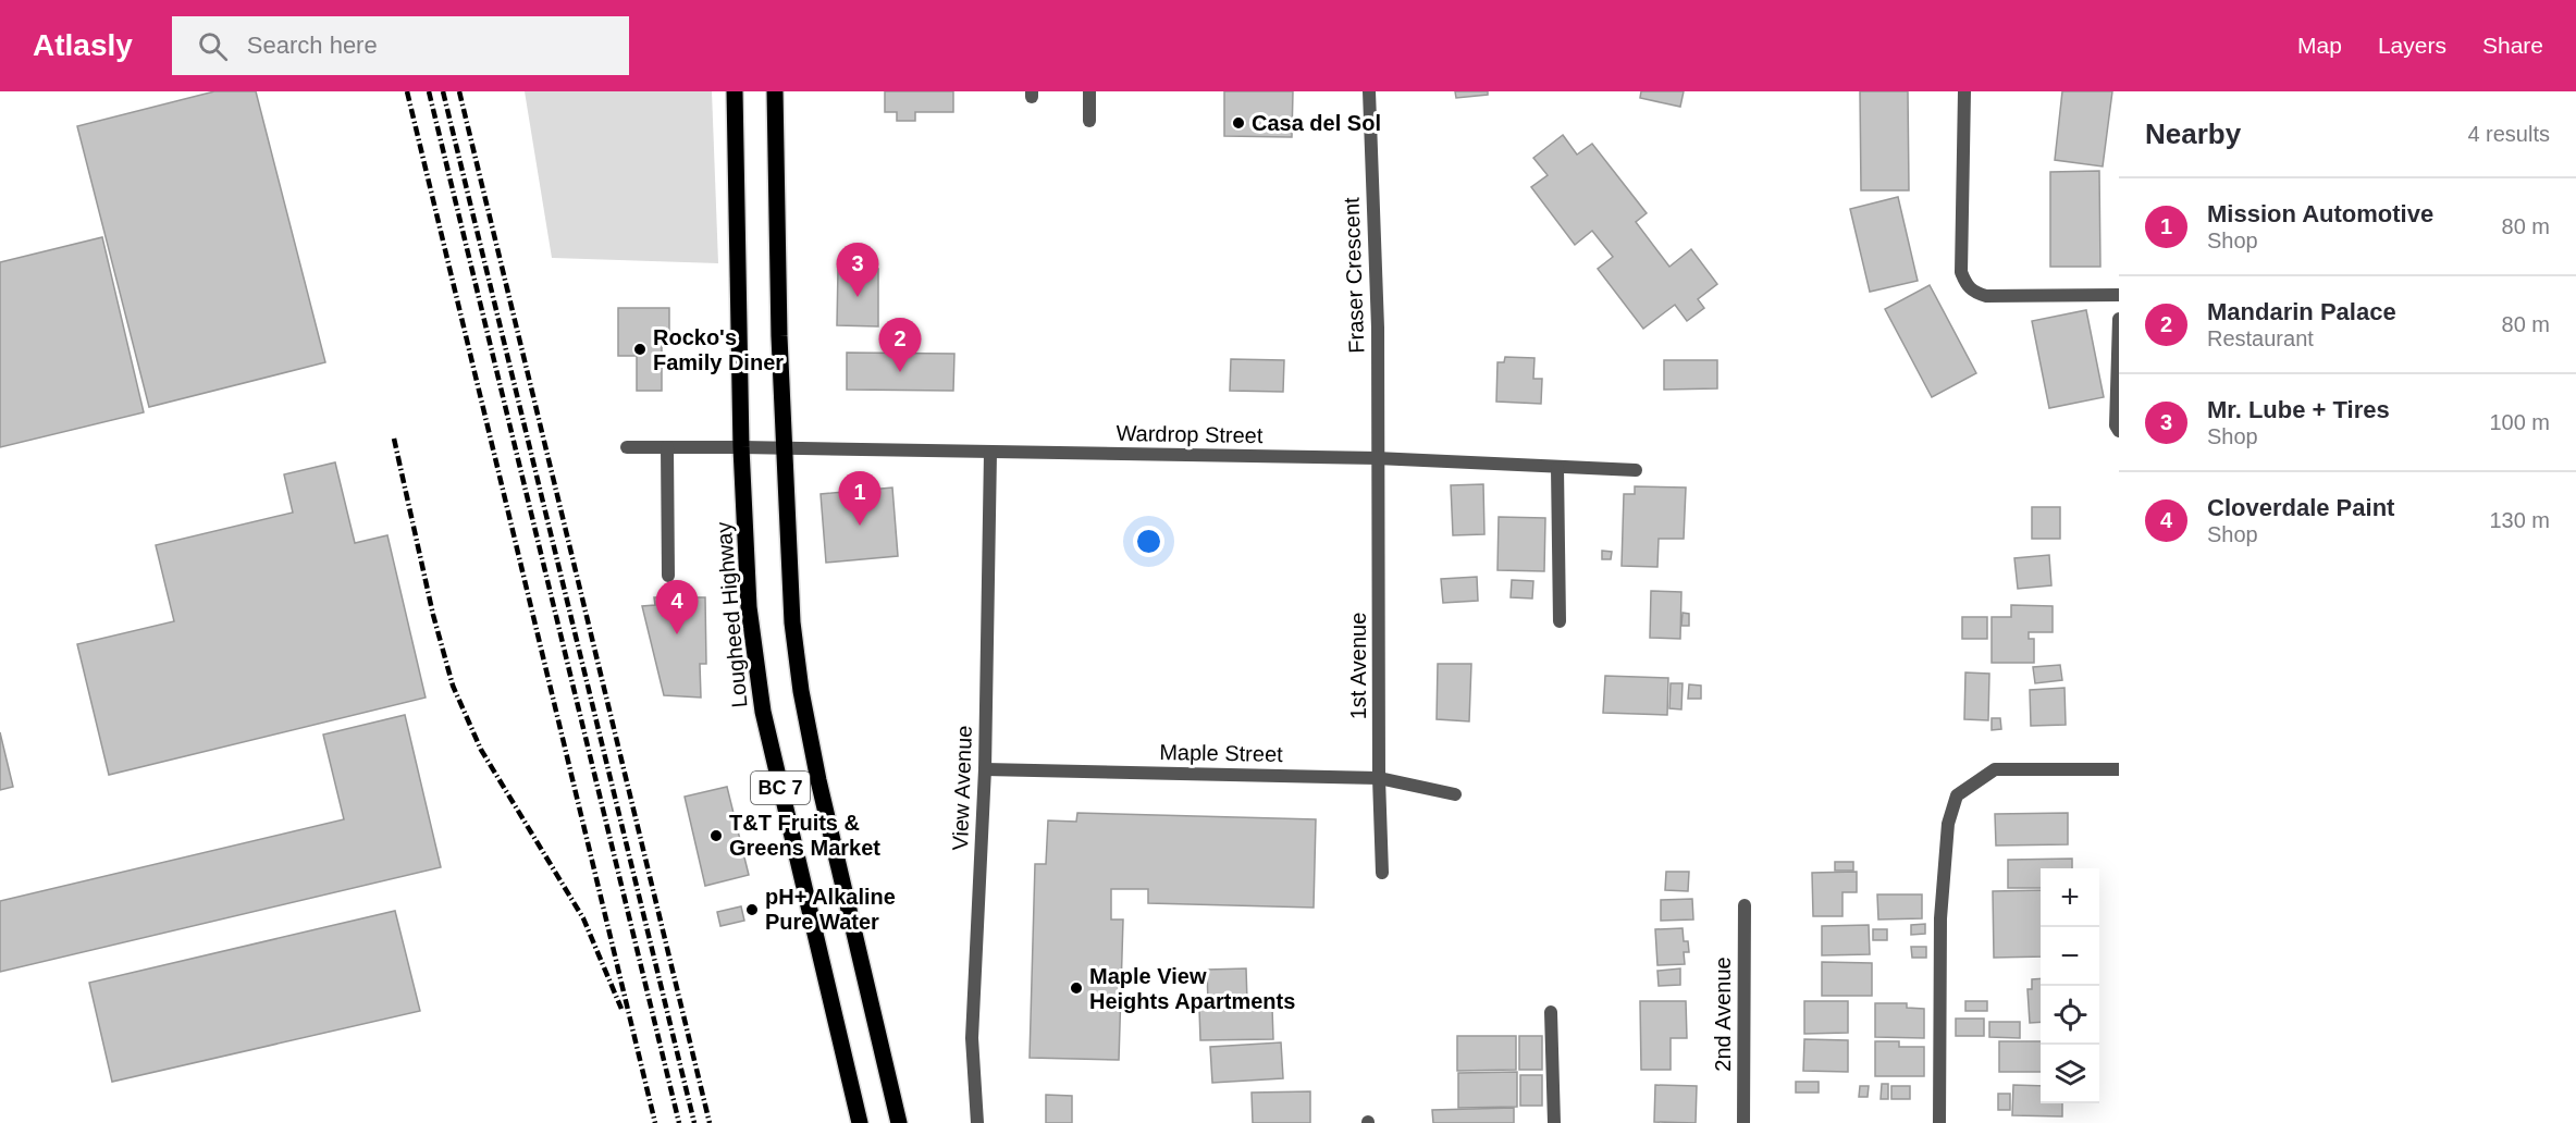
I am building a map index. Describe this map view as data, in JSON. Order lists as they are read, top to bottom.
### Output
{
  "streets": {
    "main road": ["Lougheed Highway", "BC 7"],
    "street": [
      "Fraser Crescent",
      "Wardrop Street",
      "1st Avenue",
      "Maple Street",
      "View Avenue",
      "2nd Avenue"
    ]
  },
  "crossings": [
    ["Fraser Crescent", "Wardrop Street"],
    ["Fraser Crescent", "1st Avenue"],
    ["Wardrop Street", "Lougheed Highway"],
    ["Wardrop Street", "1st Avenue"],
    ["Wardrop Street", "BC 7"],
    ["Wardrop Street", "View Avenue"],
    ["1st Avenue", "Maple Street"],
    ["Maple Street", "View Avenue"]
  ],
  "places": [
    "Casa del Sol",
    "Rocko's Family Diner",
    "T&T Fruits & Greens Market",
    "pH+ Alkaline Pure Water",
    "Maple View Heights Apartments"
  ],
  "page": {
    "header": "Atlasly",
    "search": "Search here",
    "nav": ["Map", "Layers", "Share"],
    "heading": ["Nearby", "4 results"],
    "list": [
      {
        "mark": "1",
        "name": "Mission Automotive",
        "note": "Shop",
        "value": "80 m"
      },
      {
        "mark": "2",
        "name": "Mandarin Palace",
        "note": "Restaurant",
        "value": "80 m"
      },
      {
        "mark": "3",
        "name": "Mr. Lube + Tires",
        "note": "Shop",
        "value": "100 m"
      },
      {
        "mark": "4",
        "name": "Cloverdale Paint",
        "note": "Shop",
        "value": "130 m"
      }
    ],
    "pins": [
      "3",
      "2",
      "1",
      "4"
    ],
    "map_buttons": ["+", "−"]
  }
}
